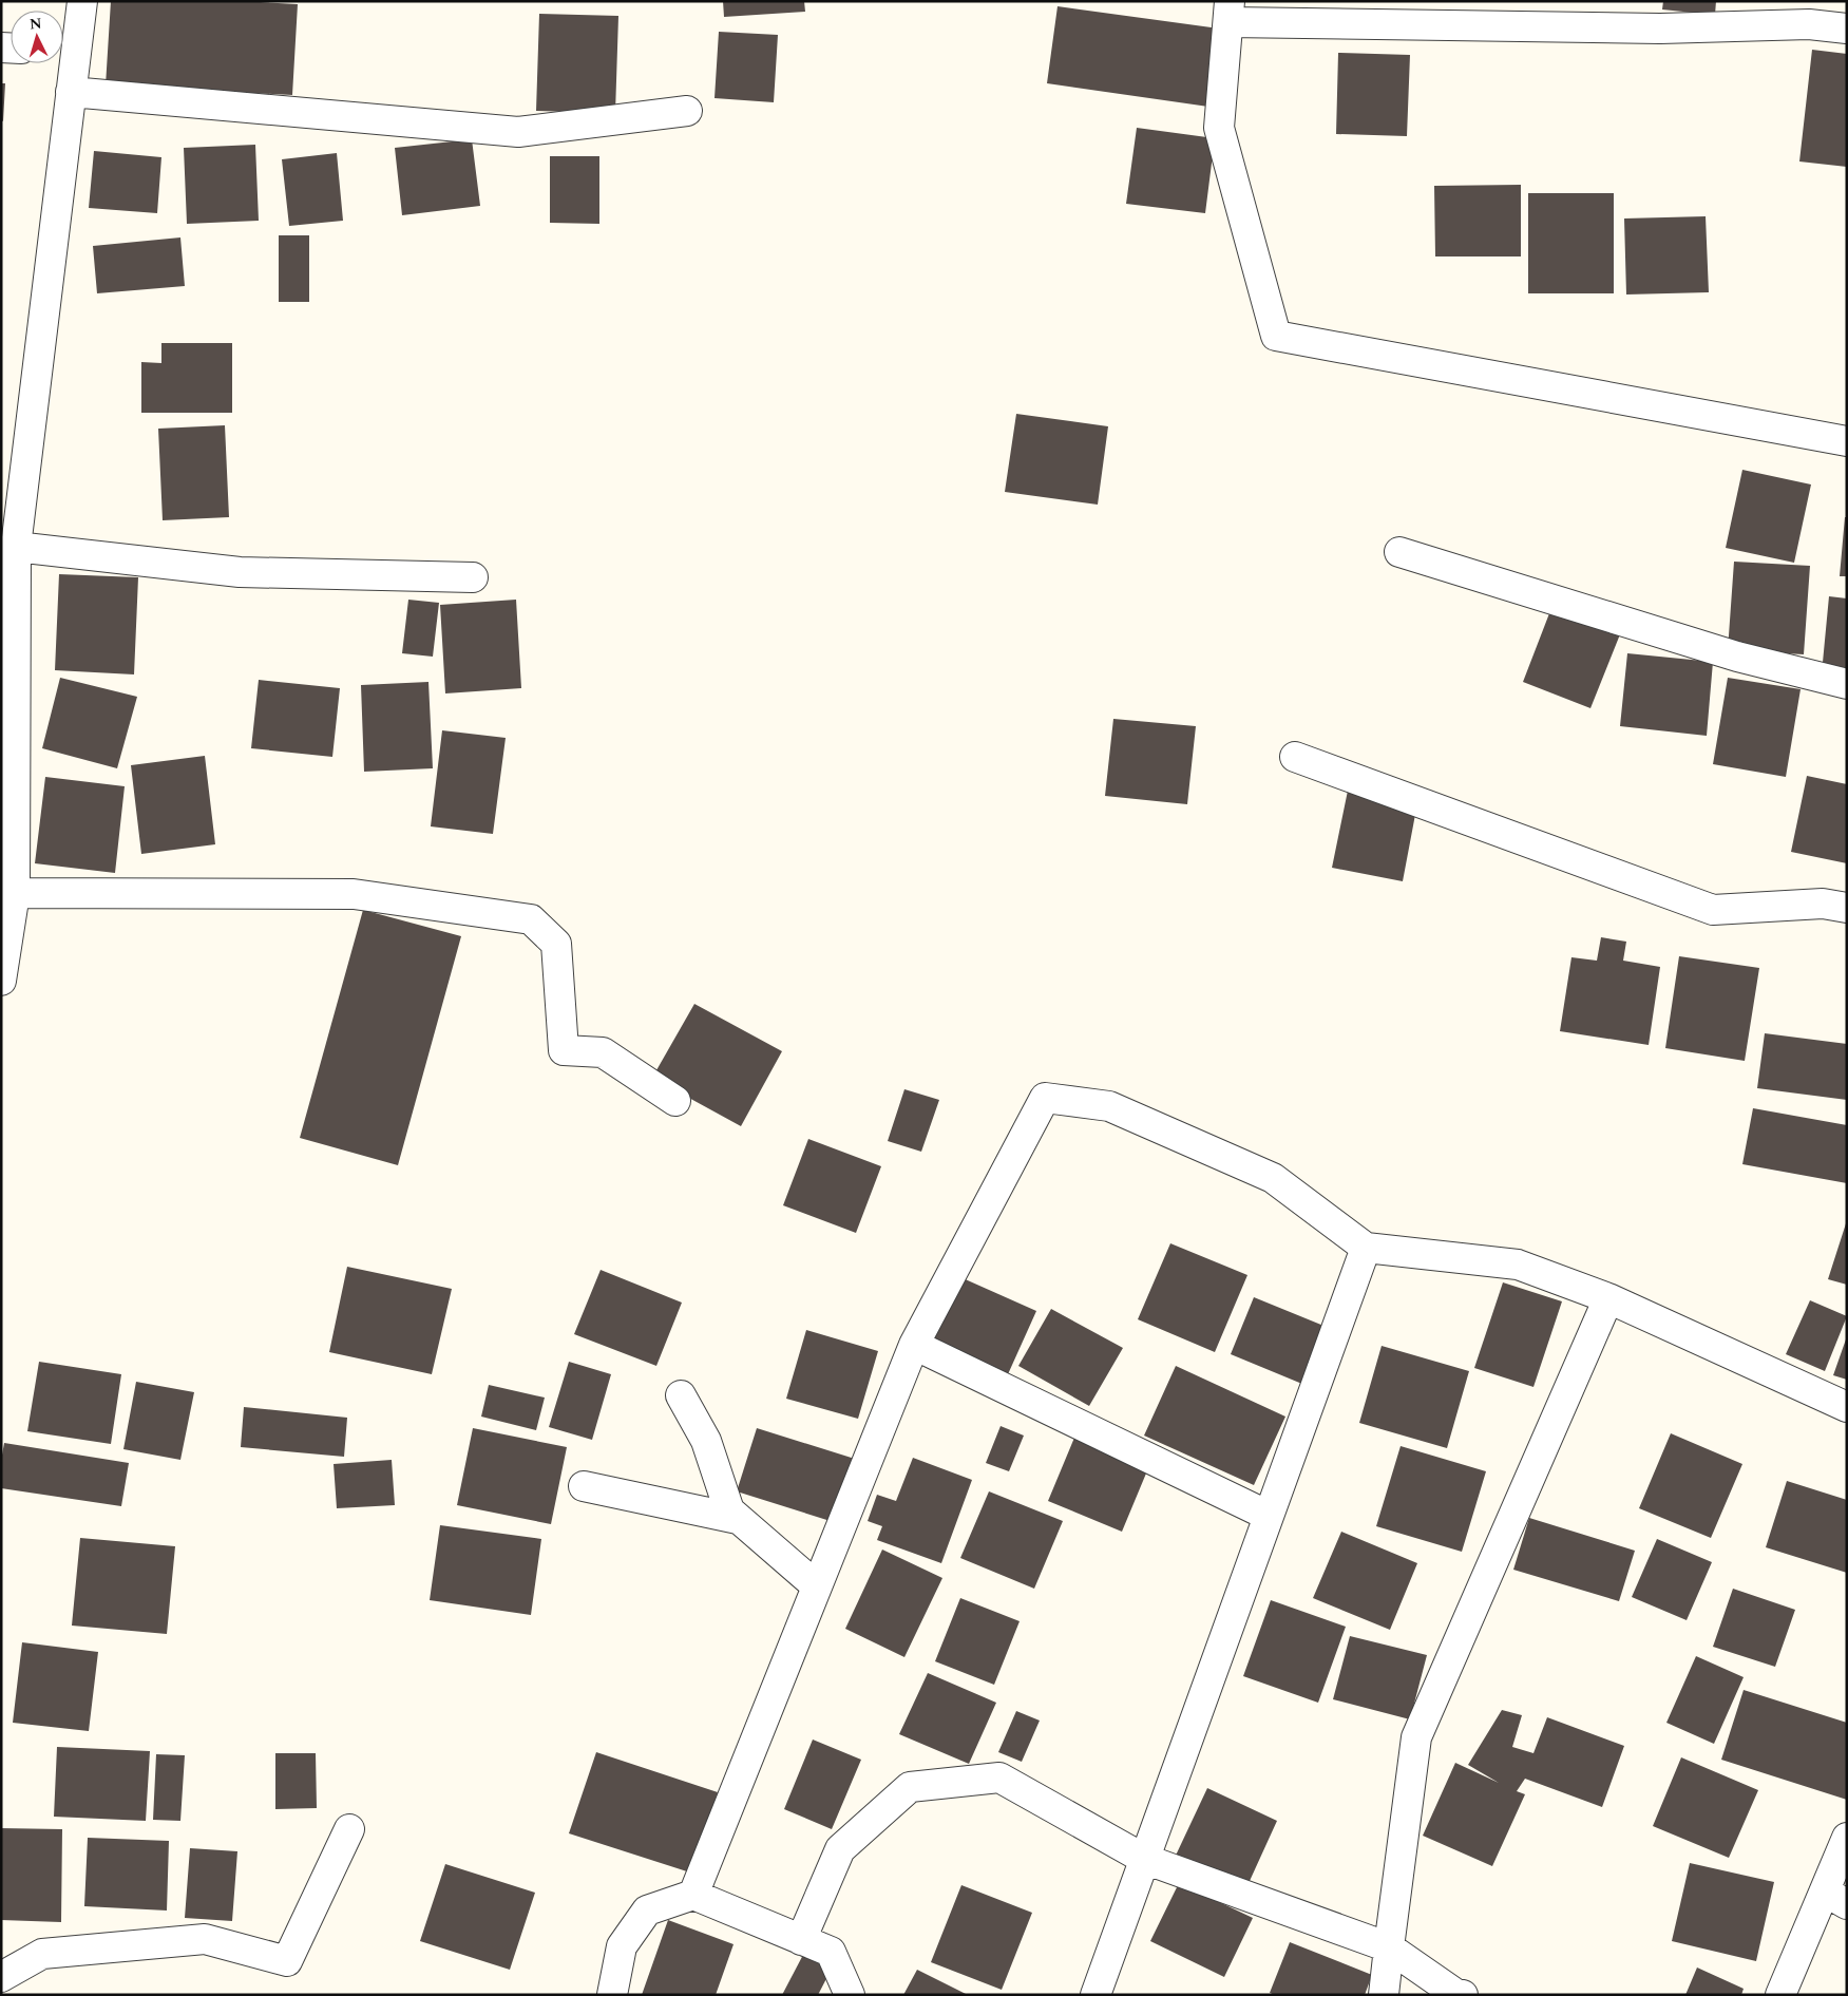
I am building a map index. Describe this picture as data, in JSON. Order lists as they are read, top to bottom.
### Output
{
  "north": "top"
}
